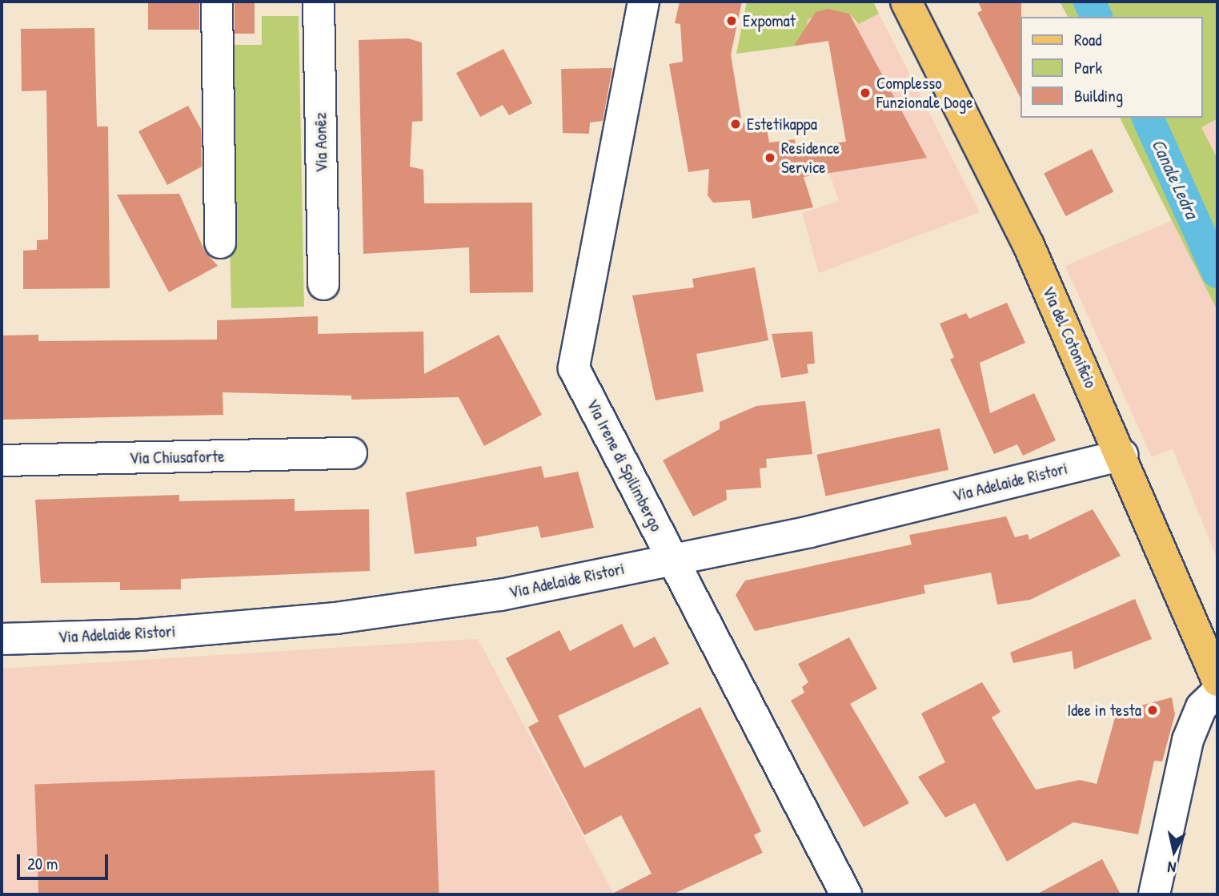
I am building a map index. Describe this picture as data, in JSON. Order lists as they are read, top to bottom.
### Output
{
  "streets": {
    "main road": ["Via del Cotonificio"],
    "street": [
      "Via Aonêz",
      "Via Chiusaforte",
      "Via Irene di Spilimbergo",
      "Via Adelaide Ristori"
    ]
  },
  "crossings": [
    ["Via del Cotonificio", "Via Adelaide Ristori"],
    ["Via Irene di Spilimbergo", "Via Adelaide Ristori"]
  ],
  "water": ["Canale Ledra"],
  "places": [
    "Expomat",
    "Complesso Funzionale Doge",
    "Estetikappa",
    "Residence Service",
    "Idee in testa"
  ],
  "legend": ["Road", "Park", "Building"],
  "scale_bar": "20 m",
  "north": "bottom"
}
